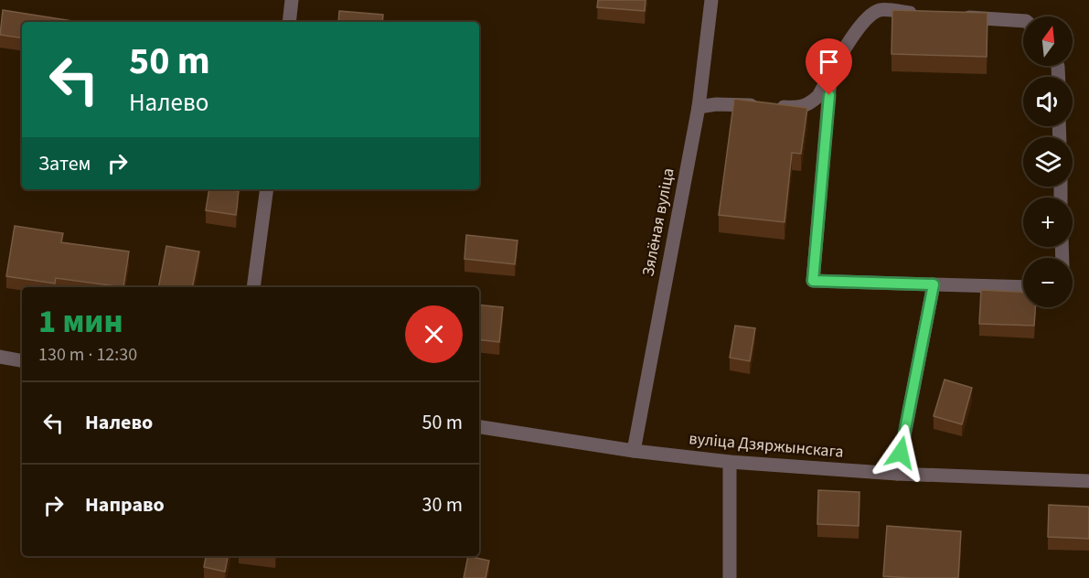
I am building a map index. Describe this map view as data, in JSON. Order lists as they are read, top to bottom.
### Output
{
  "streets": {
    "street": ["Зялёная вуліца", "вуліца Дзяржынскага"]
  },
  "crossings": [
    ["Зялёная вуліца", "вуліца Дзяржынскага"]
  ],
  "north": "top",
  "page": {
    "map_buttons": ["+", "−"],
    "turn": ["50 m", "Налево"],
    "then": "Затем",
    "heading": ["1 мин", "130 m · 12:30"],
    "list": [
      {
        "name": "Налево",
        "value": "50 m"
      },
      {
        "name": "Направо",
        "value": "30 m"
      }
    ]
  }
}
